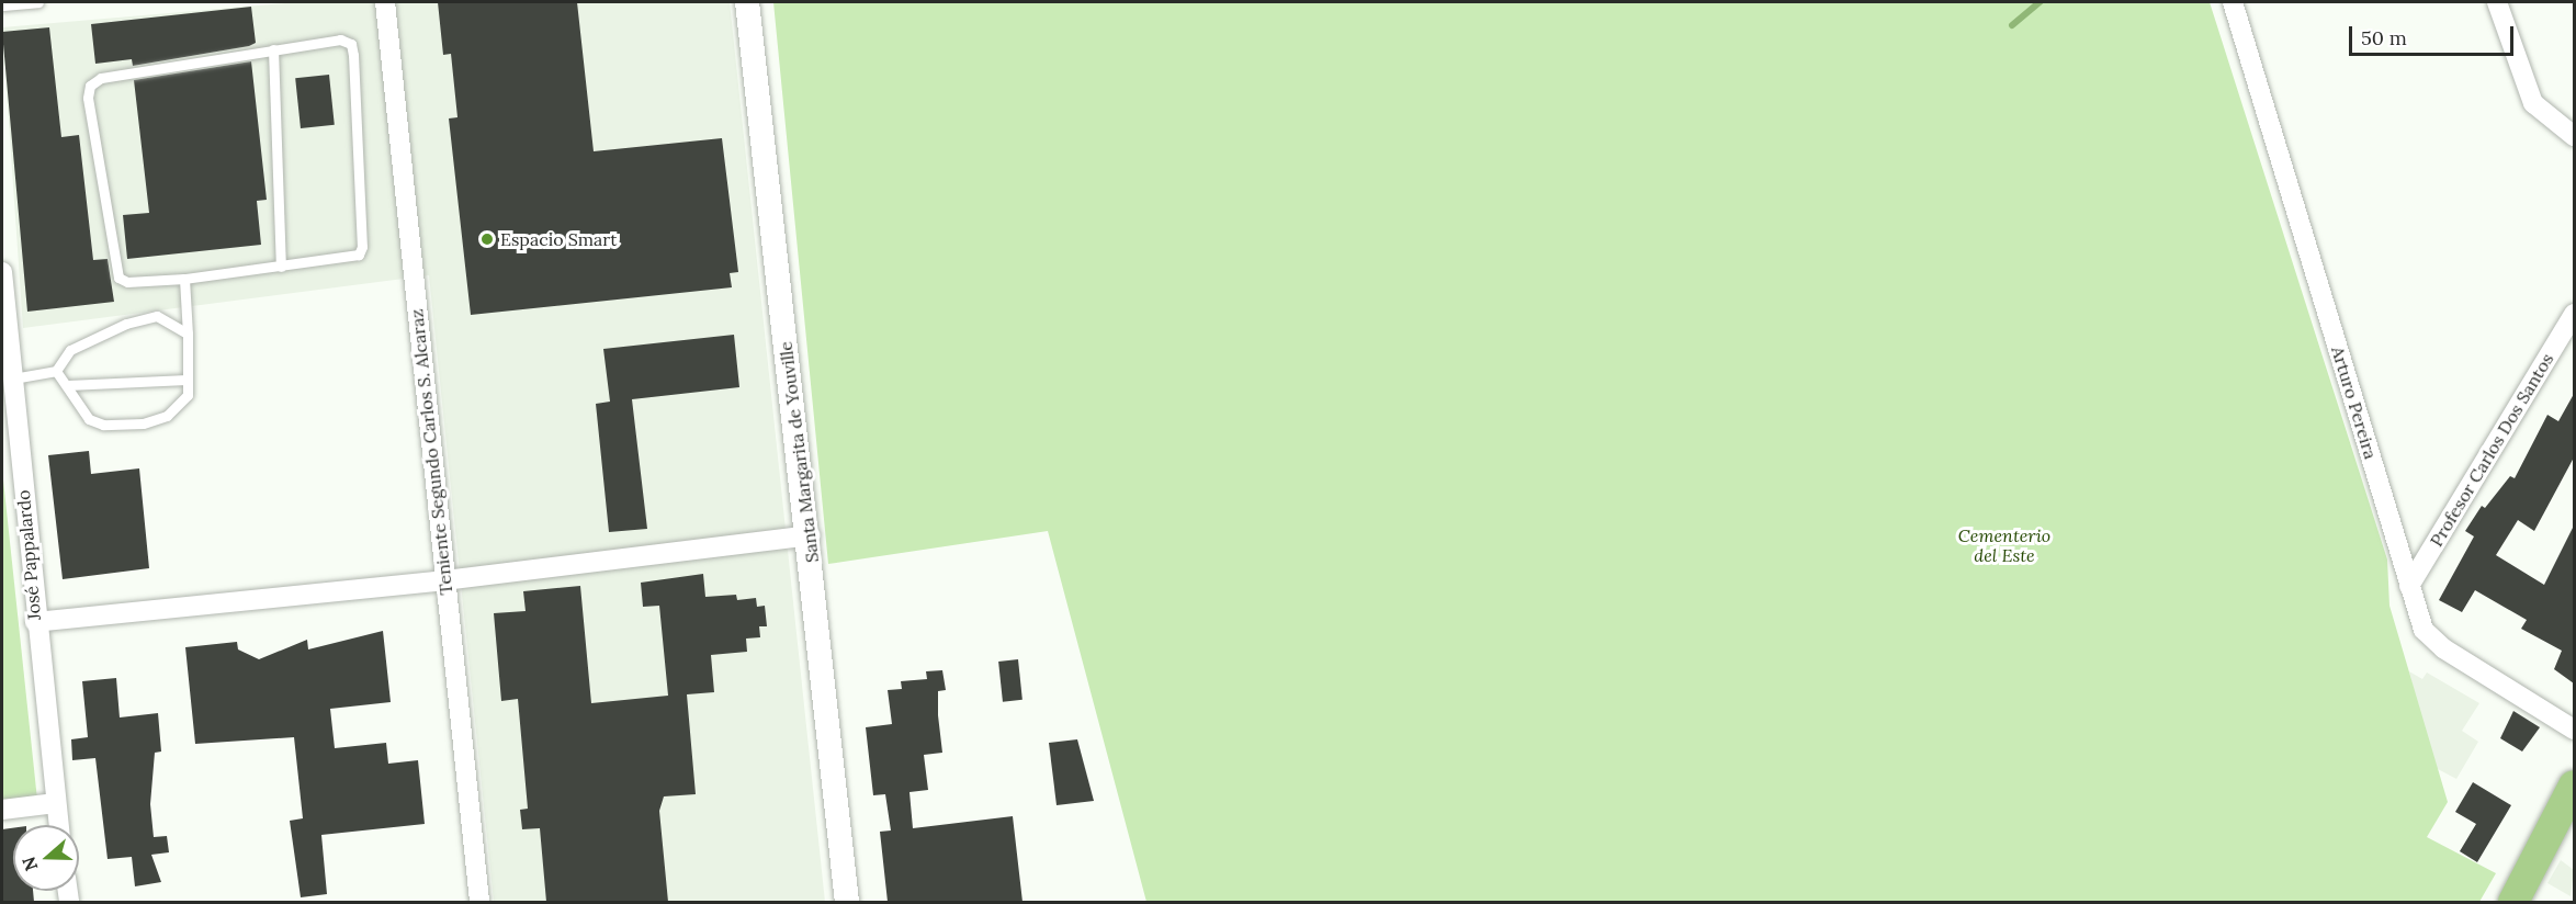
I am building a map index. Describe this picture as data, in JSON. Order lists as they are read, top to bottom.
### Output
{
  "streets": {
    "street": [
      "Arturo Pereira",
      "Profesor Carlos Dos Santos",
      "Teniente Segundo Carlos S. Alcaraz",
      "Santa Margarita de Youville",
      "José Pappalardo"
    ]
  },
  "crossings": [
    ["Arturo Pereira", "Profesor Carlos Dos Santos"]
  ],
  "parks": ["Cementerio del Este"],
  "places": ["Espacio Smart"],
  "scale_bar": "50 m",
  "north": "left"
}
